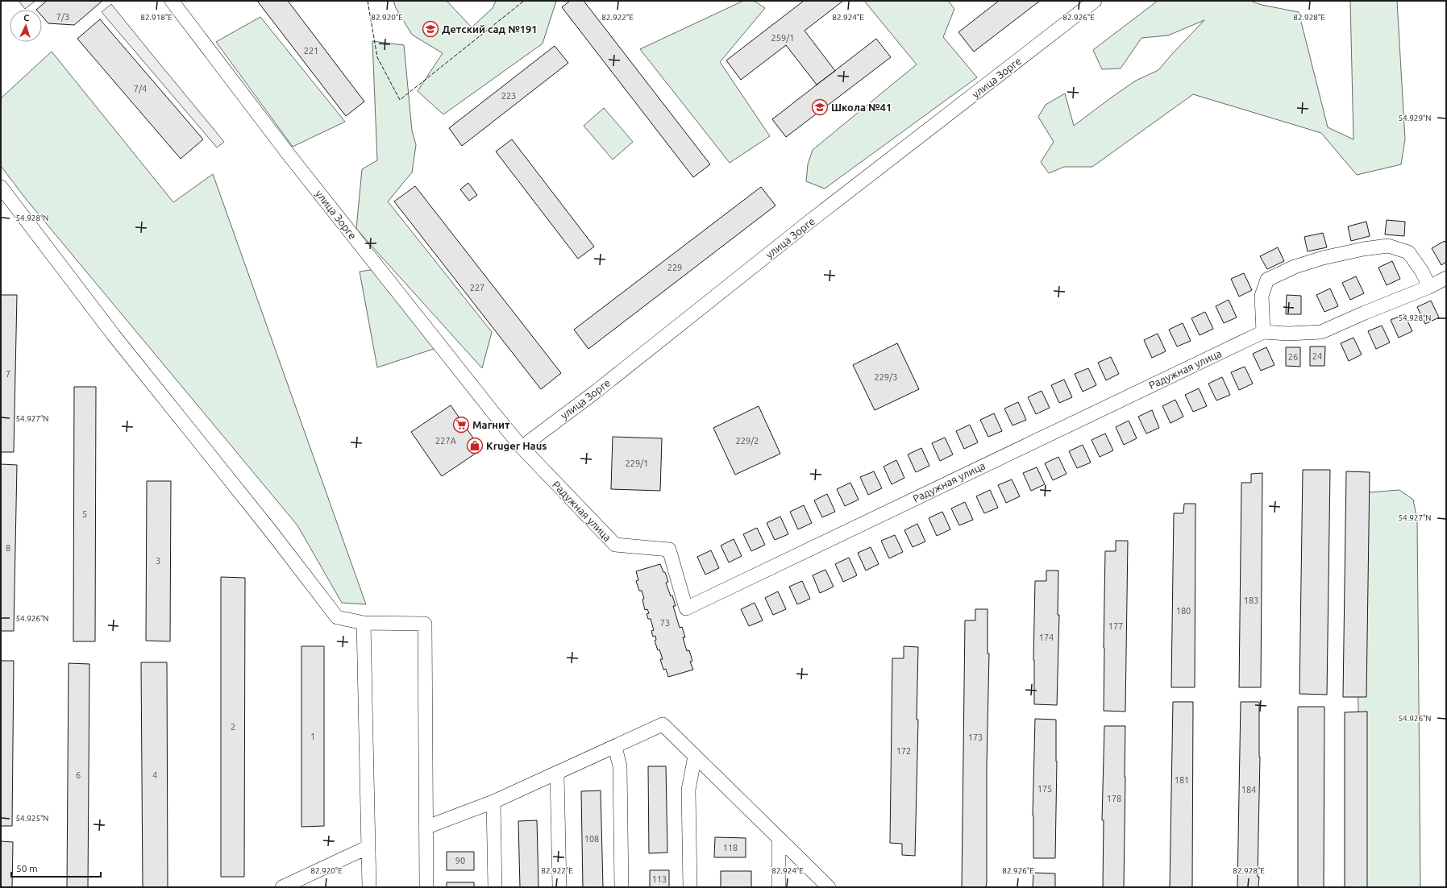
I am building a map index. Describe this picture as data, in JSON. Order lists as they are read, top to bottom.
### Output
{
  "streets": {
    "street": ["улица Зорге", "Радужная улица"]
  },
  "crossings": [
    ["улица Зорге", "Радужная улица"]
  ],
  "places": {
    "school or university": ["Детский сад №191", "Школа №41"],
    "supermarket": ["Магнит"],
    "shop": ["Kruger Haus"]
  },
  "house_numbers": [
    "7/3",
    "259/1",
    "221",
    "7/4",
    "223",
    "229",
    "227",
    "24",
    "26",
    "7",
    "229/3",
    "227А",
    "229/2",
    "229/1",
    "5",
    "8",
    "3",
    "183",
    "180",
    "73",
    "177",
    "174",
    "2",
    "1",
    "173",
    "172",
    "6",
    "4",
    "181",
    "175",
    "184",
    "178",
    "108",
    "118",
    "90",
    "113"
  ],
  "scale_bar": "50 m",
  "north": "top",
  "coordinates": [
    "82.918°E",
    "82.920°E",
    "82.922°E",
    "82.924°E",
    "82.926°E",
    "82.928°E",
    "54.929°N",
    "54.928°N",
    "54.927°N",
    "54.926°N",
    "54.925°N"
  ]
}
